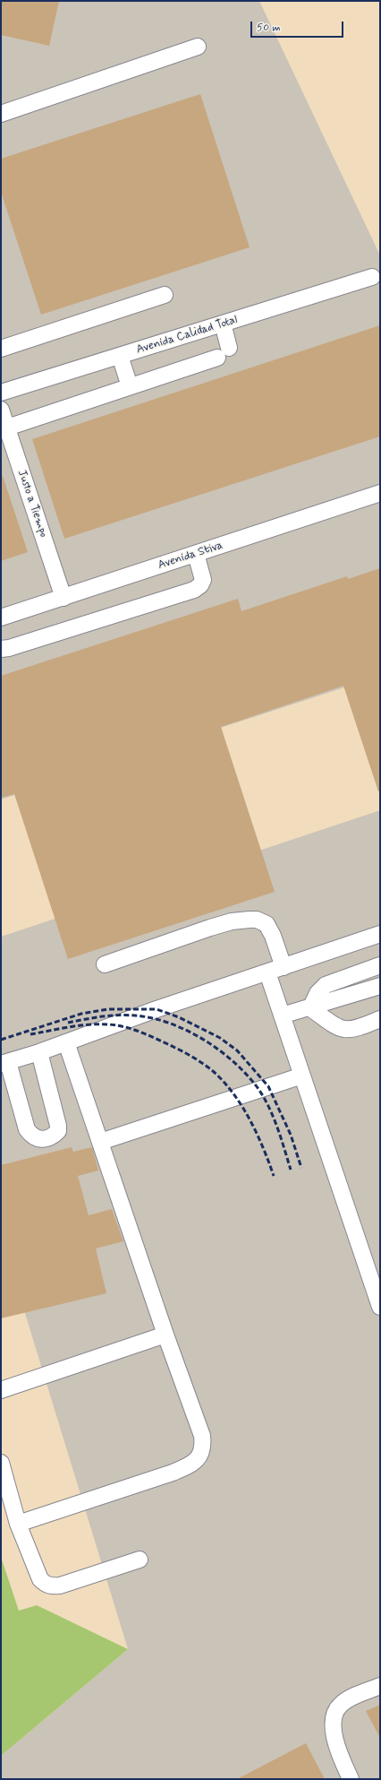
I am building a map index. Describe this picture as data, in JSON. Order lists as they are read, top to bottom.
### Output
{
  "streets": {
    "street": ["Avenida Calidad Total", "Justo a Tiempo", "Avenida Stiva"]
  },
  "crossings": [
    ["Justo a Tiempo", "Avenida Stiva"]
  ],
  "scale_bar": "50 m"
}
